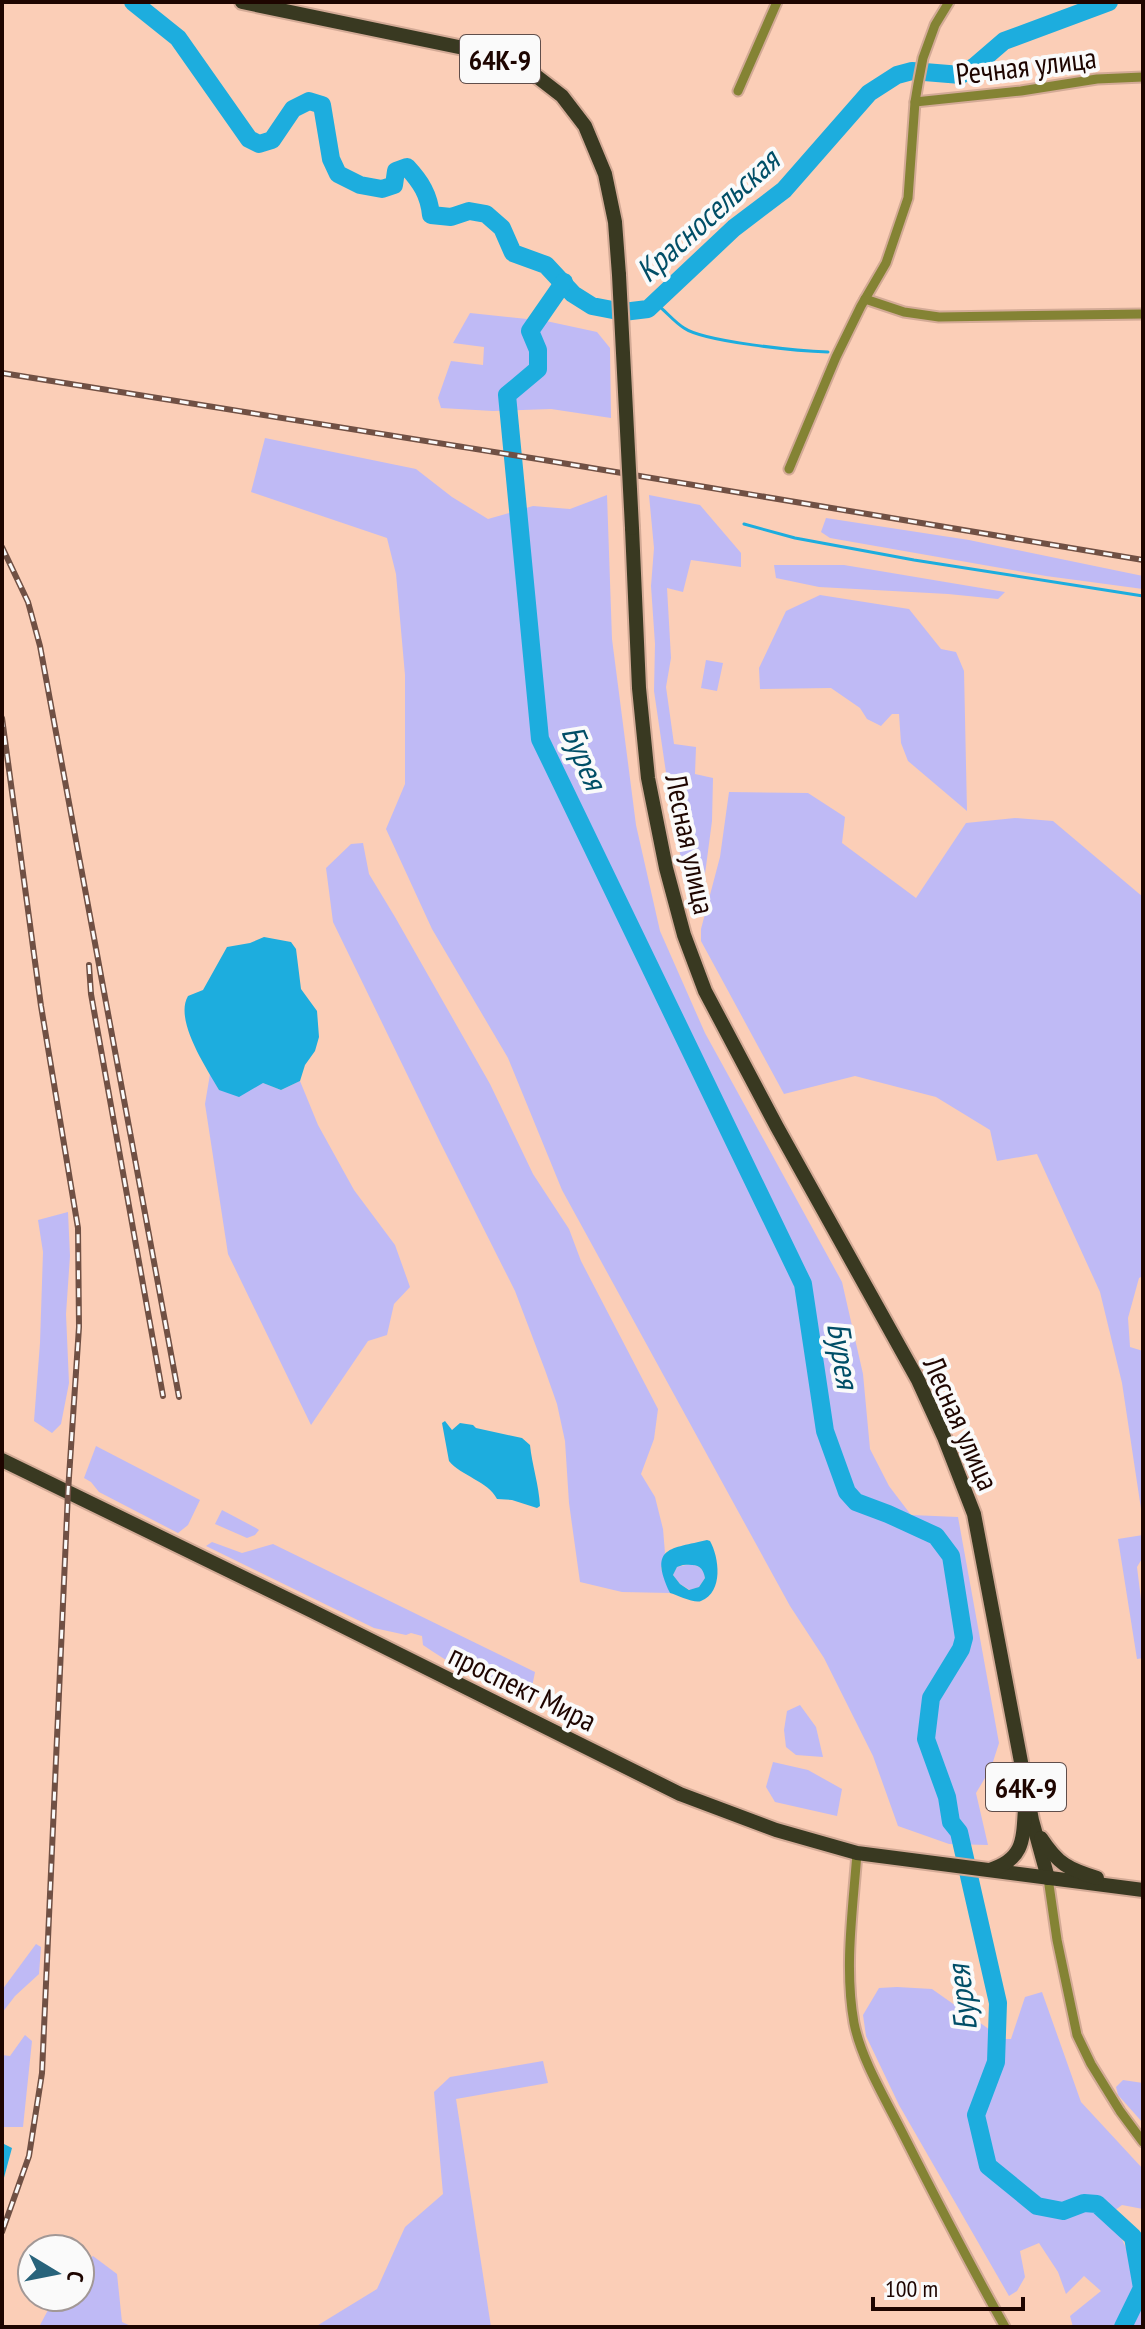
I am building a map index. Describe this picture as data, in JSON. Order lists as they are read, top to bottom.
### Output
{
  "streets": {
    "main road": ["64К-9", "Лесная улица", "проспект Мира"],
    "street": ["Речная улица"]
  },
  "crossings": [
    ["Лесная улица", "проспект Мира"]
  ],
  "water": ["Красносельская", "Бурея"],
  "scale_bar": "100 m",
  "north": "right"
}
